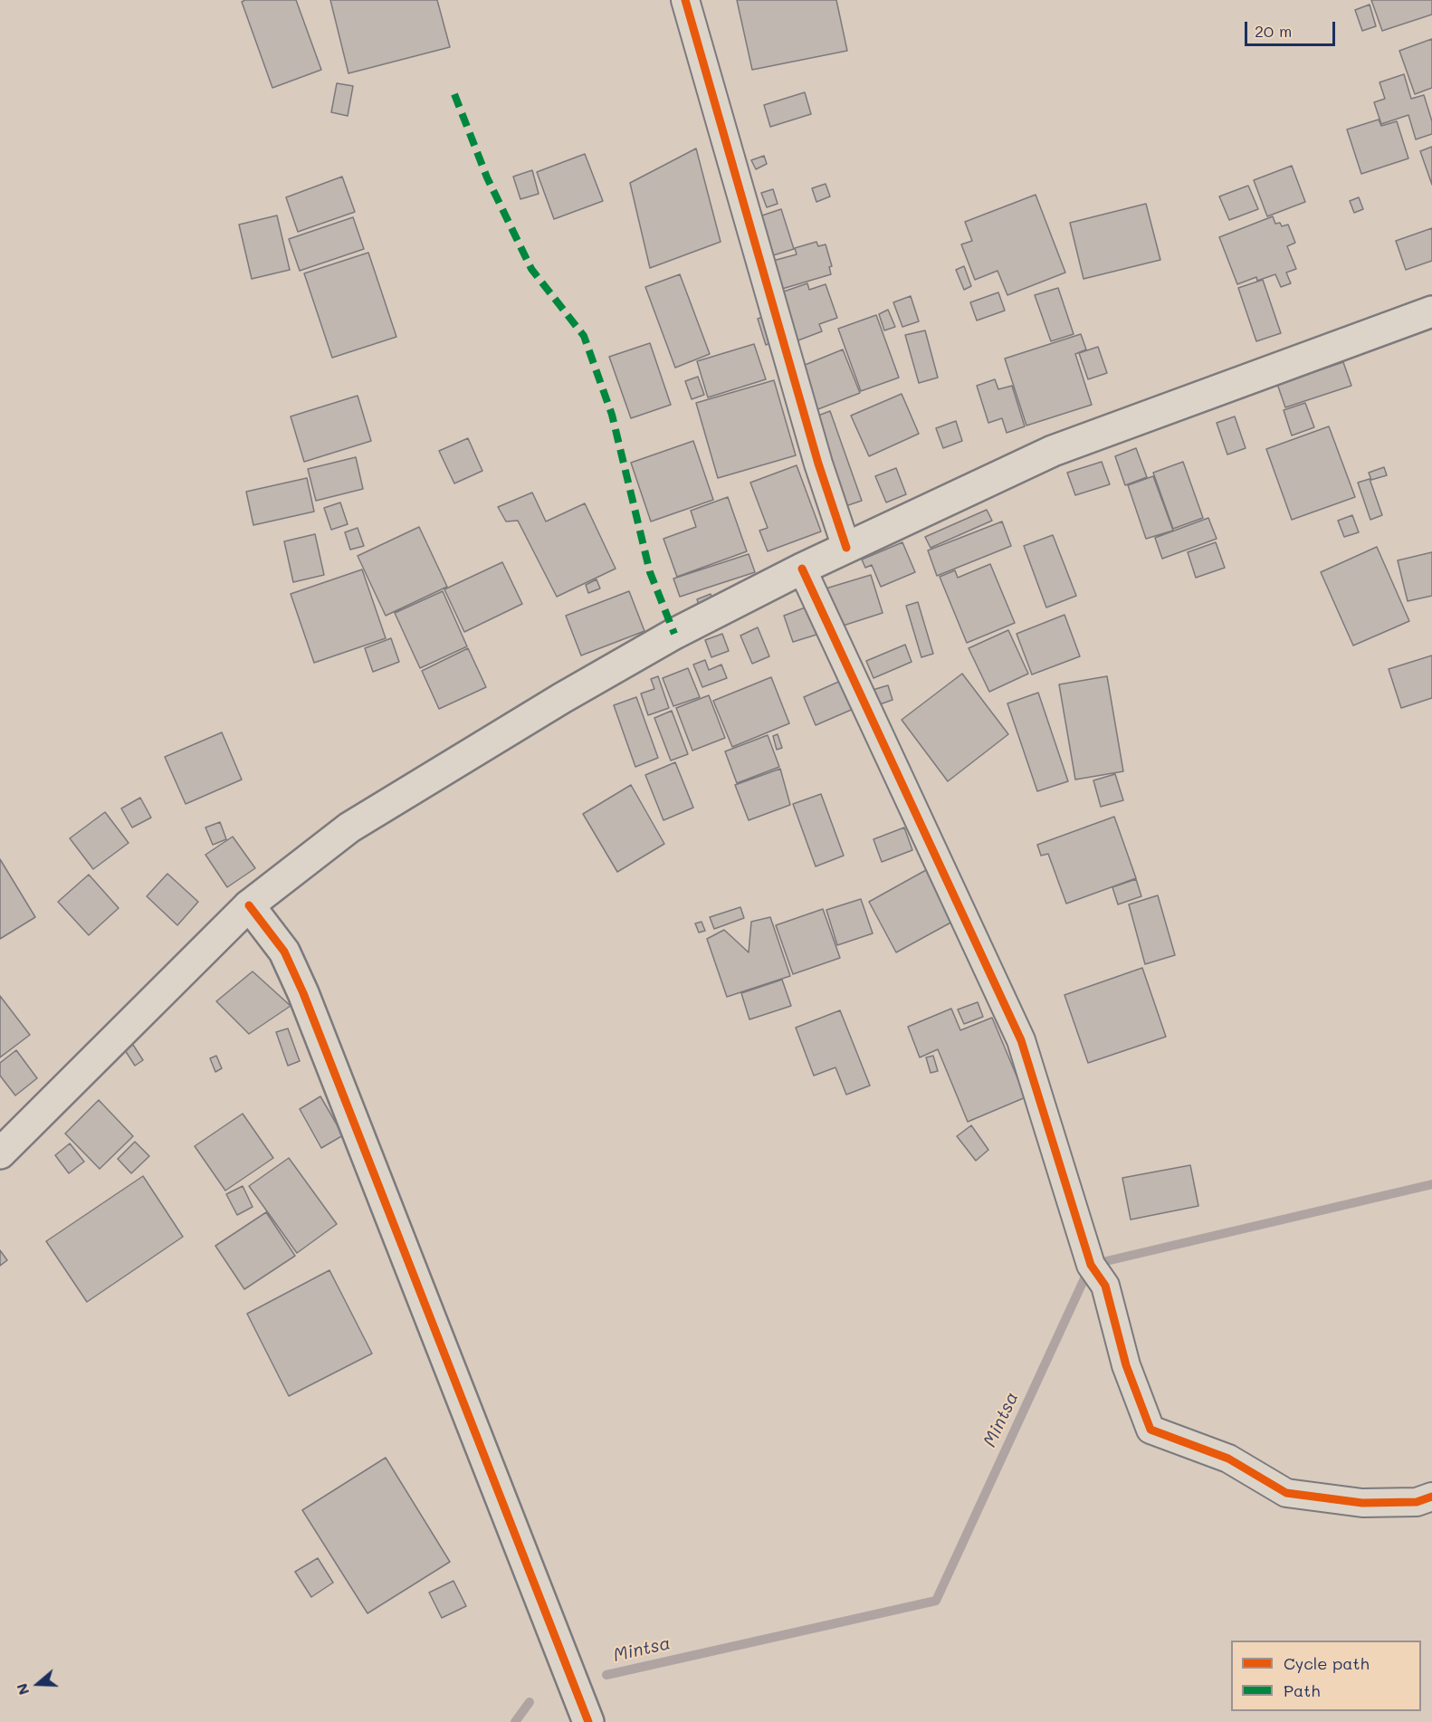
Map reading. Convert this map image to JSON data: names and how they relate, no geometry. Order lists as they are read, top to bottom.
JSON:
{
  "water": ["Mintsa"],
  "legend": ["Cycle path", "Path"],
  "scale_bar": "20 m",
  "north": "left"
}
